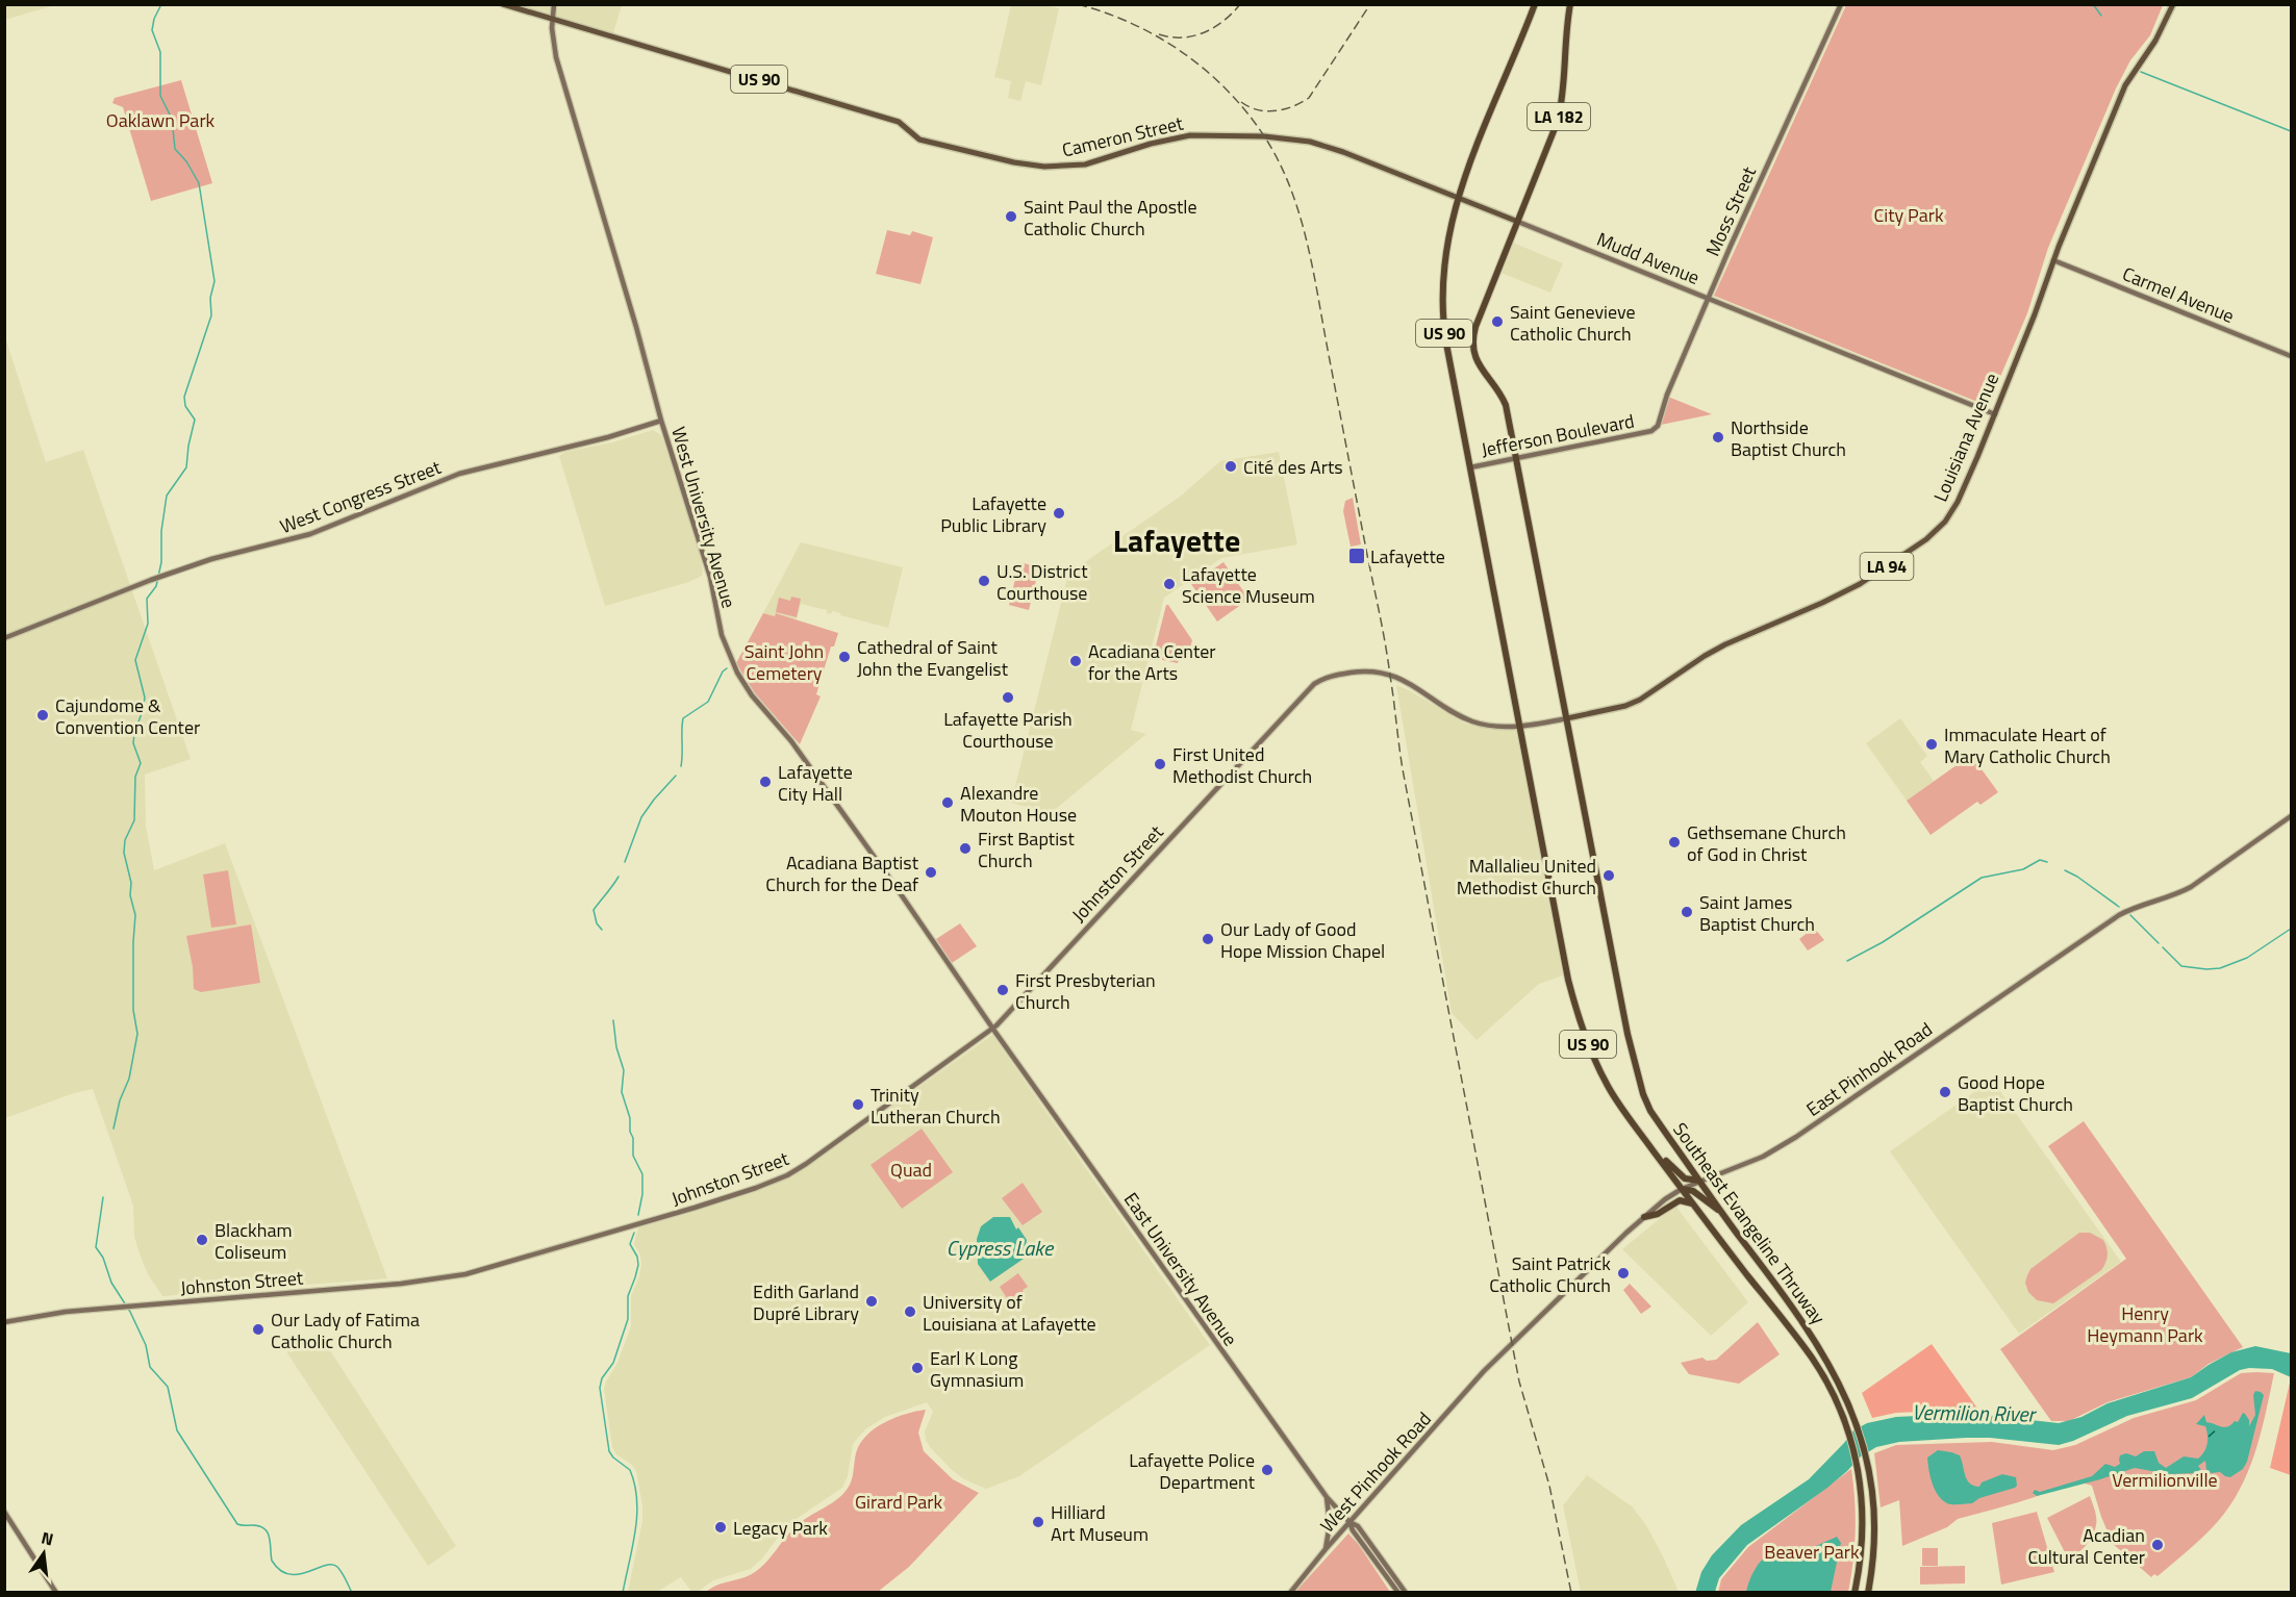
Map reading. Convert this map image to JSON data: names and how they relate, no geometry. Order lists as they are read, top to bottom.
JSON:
{
  "streets": {
    "highway": ["US 90", "LA 182", "Southeast Evangeline Thruway"],
    "main road": [
      "Cameron Street",
      "Moss Street",
      "Mudd Avenue",
      "Carmel Avenue",
      "Jefferson Boulevard",
      "Louisiana Avenue",
      "West Congress Street",
      "West University Avenue",
      "LA 94",
      "Johnston Street",
      "East Pinhook Road",
      "East University Avenue",
      "West Pinhook Road"
    ]
  },
  "crossings": [
    ["US 90", "LA 182"],
    ["US 90", "Mudd Avenue"],
    ["US 90", "Jefferson Boulevard"],
    ["US 90", "Louisiana Avenue"],
    ["US 90", "East Pinhook Road"],
    ["US 90", "Southeast Evangeline Thruway"],
    ["LA 182", "Mudd Avenue"],
    ["Cameron Street", "Mudd Avenue"],
    ["Cameron Street", "West University Avenue"],
    ["Moss Street", "Mudd Avenue"],
    ["Moss Street", "Jefferson Boulevard"],
    ["Mudd Avenue", "Louisiana Avenue"],
    ["Carmel Avenue", "Louisiana Avenue"],
    ["Louisiana Avenue", "Johnston Street"],
    ["Louisiana Avenue", "Southeast Evangeline Thruway"],
    ["West Congress Street", "West University Avenue"],
    ["West University Avenue", "Johnston Street"],
    ["West University Avenue", "East University Avenue"],
    ["Johnston Street", "East University Avenue"],
    ["East Pinhook Road", "Southeast Evangeline Thruway"],
    ["East Pinhook Road", "West Pinhook Road"],
    ["East University Avenue", "West Pinhook Road"]
  ],
  "districts": ["Lafayette"],
  "water": ["Cypress Lake", "Vermilion River"],
  "parks": [
    "Oaklawn Park",
    "City Park",
    "Saint John Cemetery",
    "Quad",
    "Henry Heymann Park",
    "Vermilionville",
    "Girard Park",
    "Beaver Park"
  ],
  "places": {
    "other": [
      "Saint Paul the Apostle Catholic Church",
      "Saint Genevieve Catholic Church",
      "Northside Baptist Church",
      "Cité des Arts",
      "Lafayette Public Library",
      "U.S. District Courthouse",
      "Lafayette Science Museum",
      "Cathedral of Saint John the Evangelist",
      "Acadiana Center for the Arts",
      "Lafayette Parish Courthouse",
      "Cajundome & Convention Center",
      "Immaculate Heart of Mary Catholic Church",
      "First United Methodist Church",
      "Lafayette City Hall",
      "Alexandre Mouton House",
      "Gethsemane Church of God in Christ",
      "First Baptist Church",
      "Acadiana Baptist Church for the Deaf",
      "Mallalieu United Methodist Church",
      "Saint James Baptist Church",
      "Our Lady of Good Hope Mission Chapel",
      "First Presbyterian Church",
      "Good Hope Baptist Church",
      "Trinity Lutheran Church",
      "Blackham Coliseum",
      "Saint Patrick Catholic Church",
      "Edith Garland Dupré Library",
      "University of Louisiana at Lafayette",
      "Our Lady of Fatima Catholic Church",
      "Earl K Long Gymnasium",
      "Lafayette Police Department",
      "Hilliard Art Museum",
      "Legacy Park",
      "Acadian Cultural Center"
    ],
    "transit": ["Lafayette"]
  },
  "north": "top"
}
